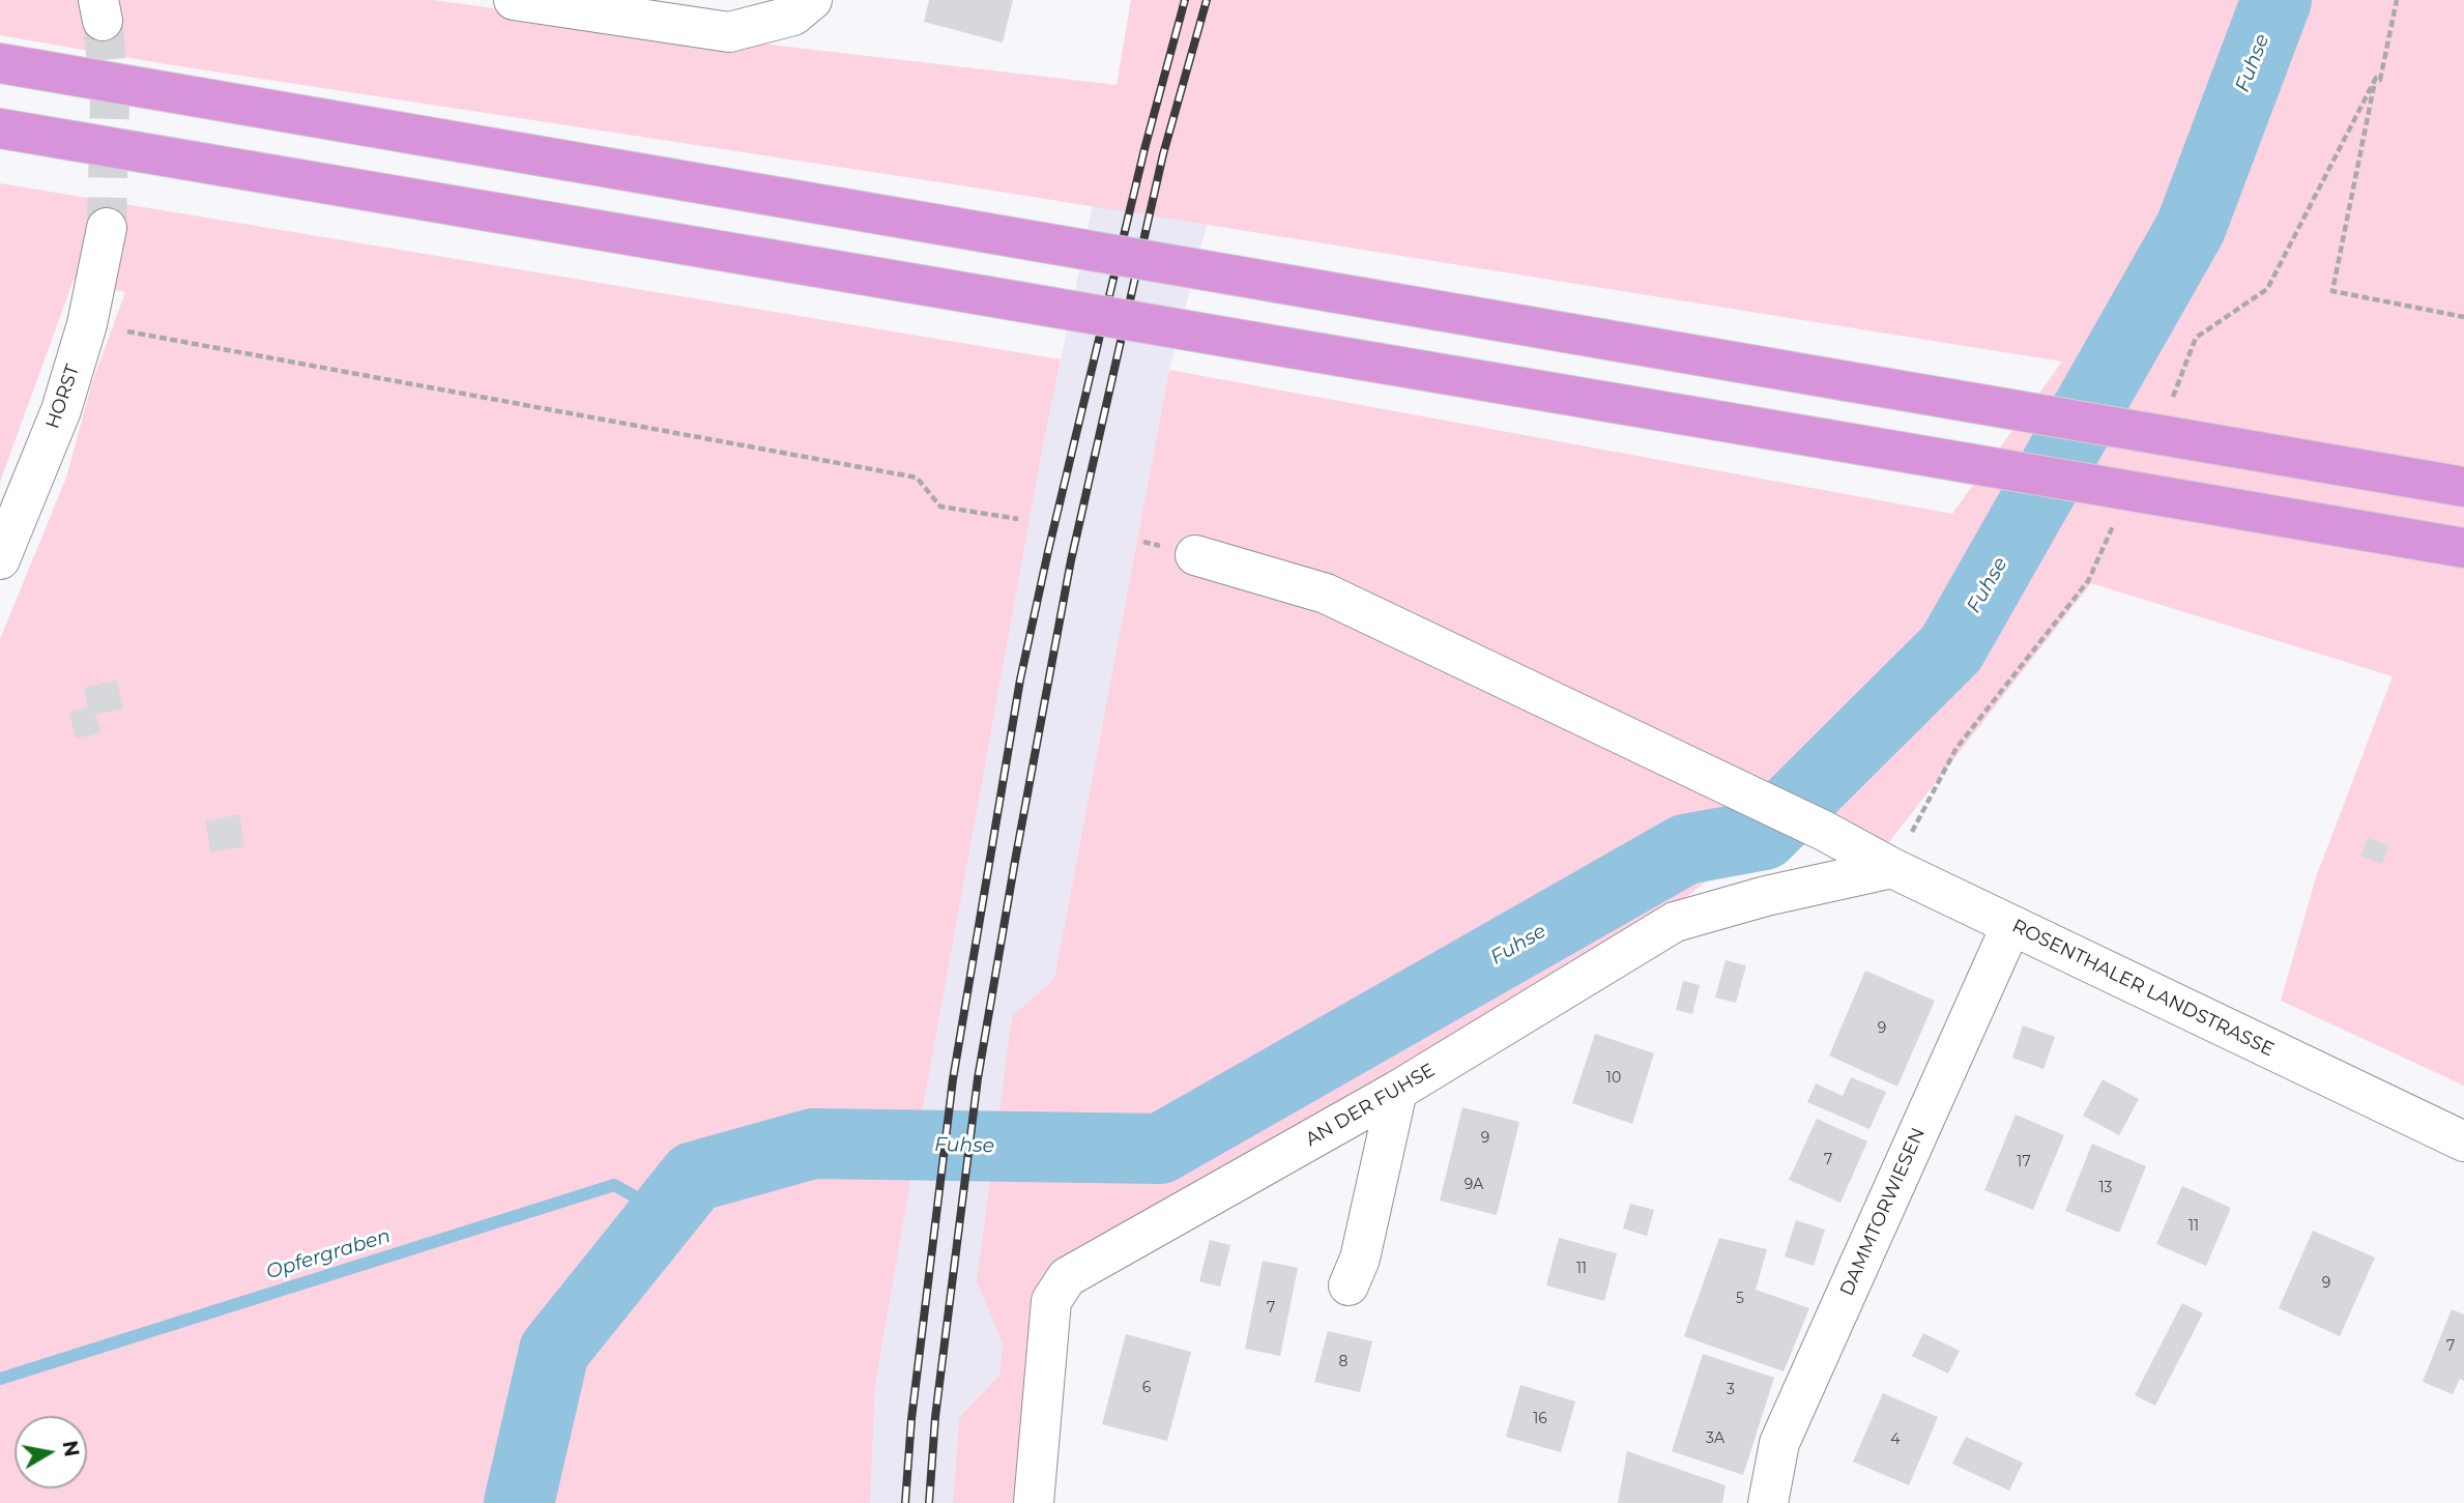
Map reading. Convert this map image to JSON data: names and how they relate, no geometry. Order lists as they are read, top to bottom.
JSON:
{
  "streets": {
    "street": [
      "HORST",
      "ROSENTHALER LANDSTRASSE",
      "AN DER FUHSE",
      "DAMMTORWIESEN"
    ]
  },
  "crossings": [
    ["ROSENTHALER LANDSTRASSE", "AN DER FUHSE"],
    ["ROSENTHALER LANDSTRASSE", "DAMMTORWIESEN"]
  ],
  "water": ["Fuhse", "Opfergraben"],
  "house_numbers": [
    "9",
    "10",
    "9",
    "7",
    "17",
    "9A",
    "13",
    "11",
    "11",
    "9",
    "5",
    "7",
    "7",
    "8",
    "6",
    "3",
    "16",
    "3A",
    "4"
  ],
  "north": "right"
}
